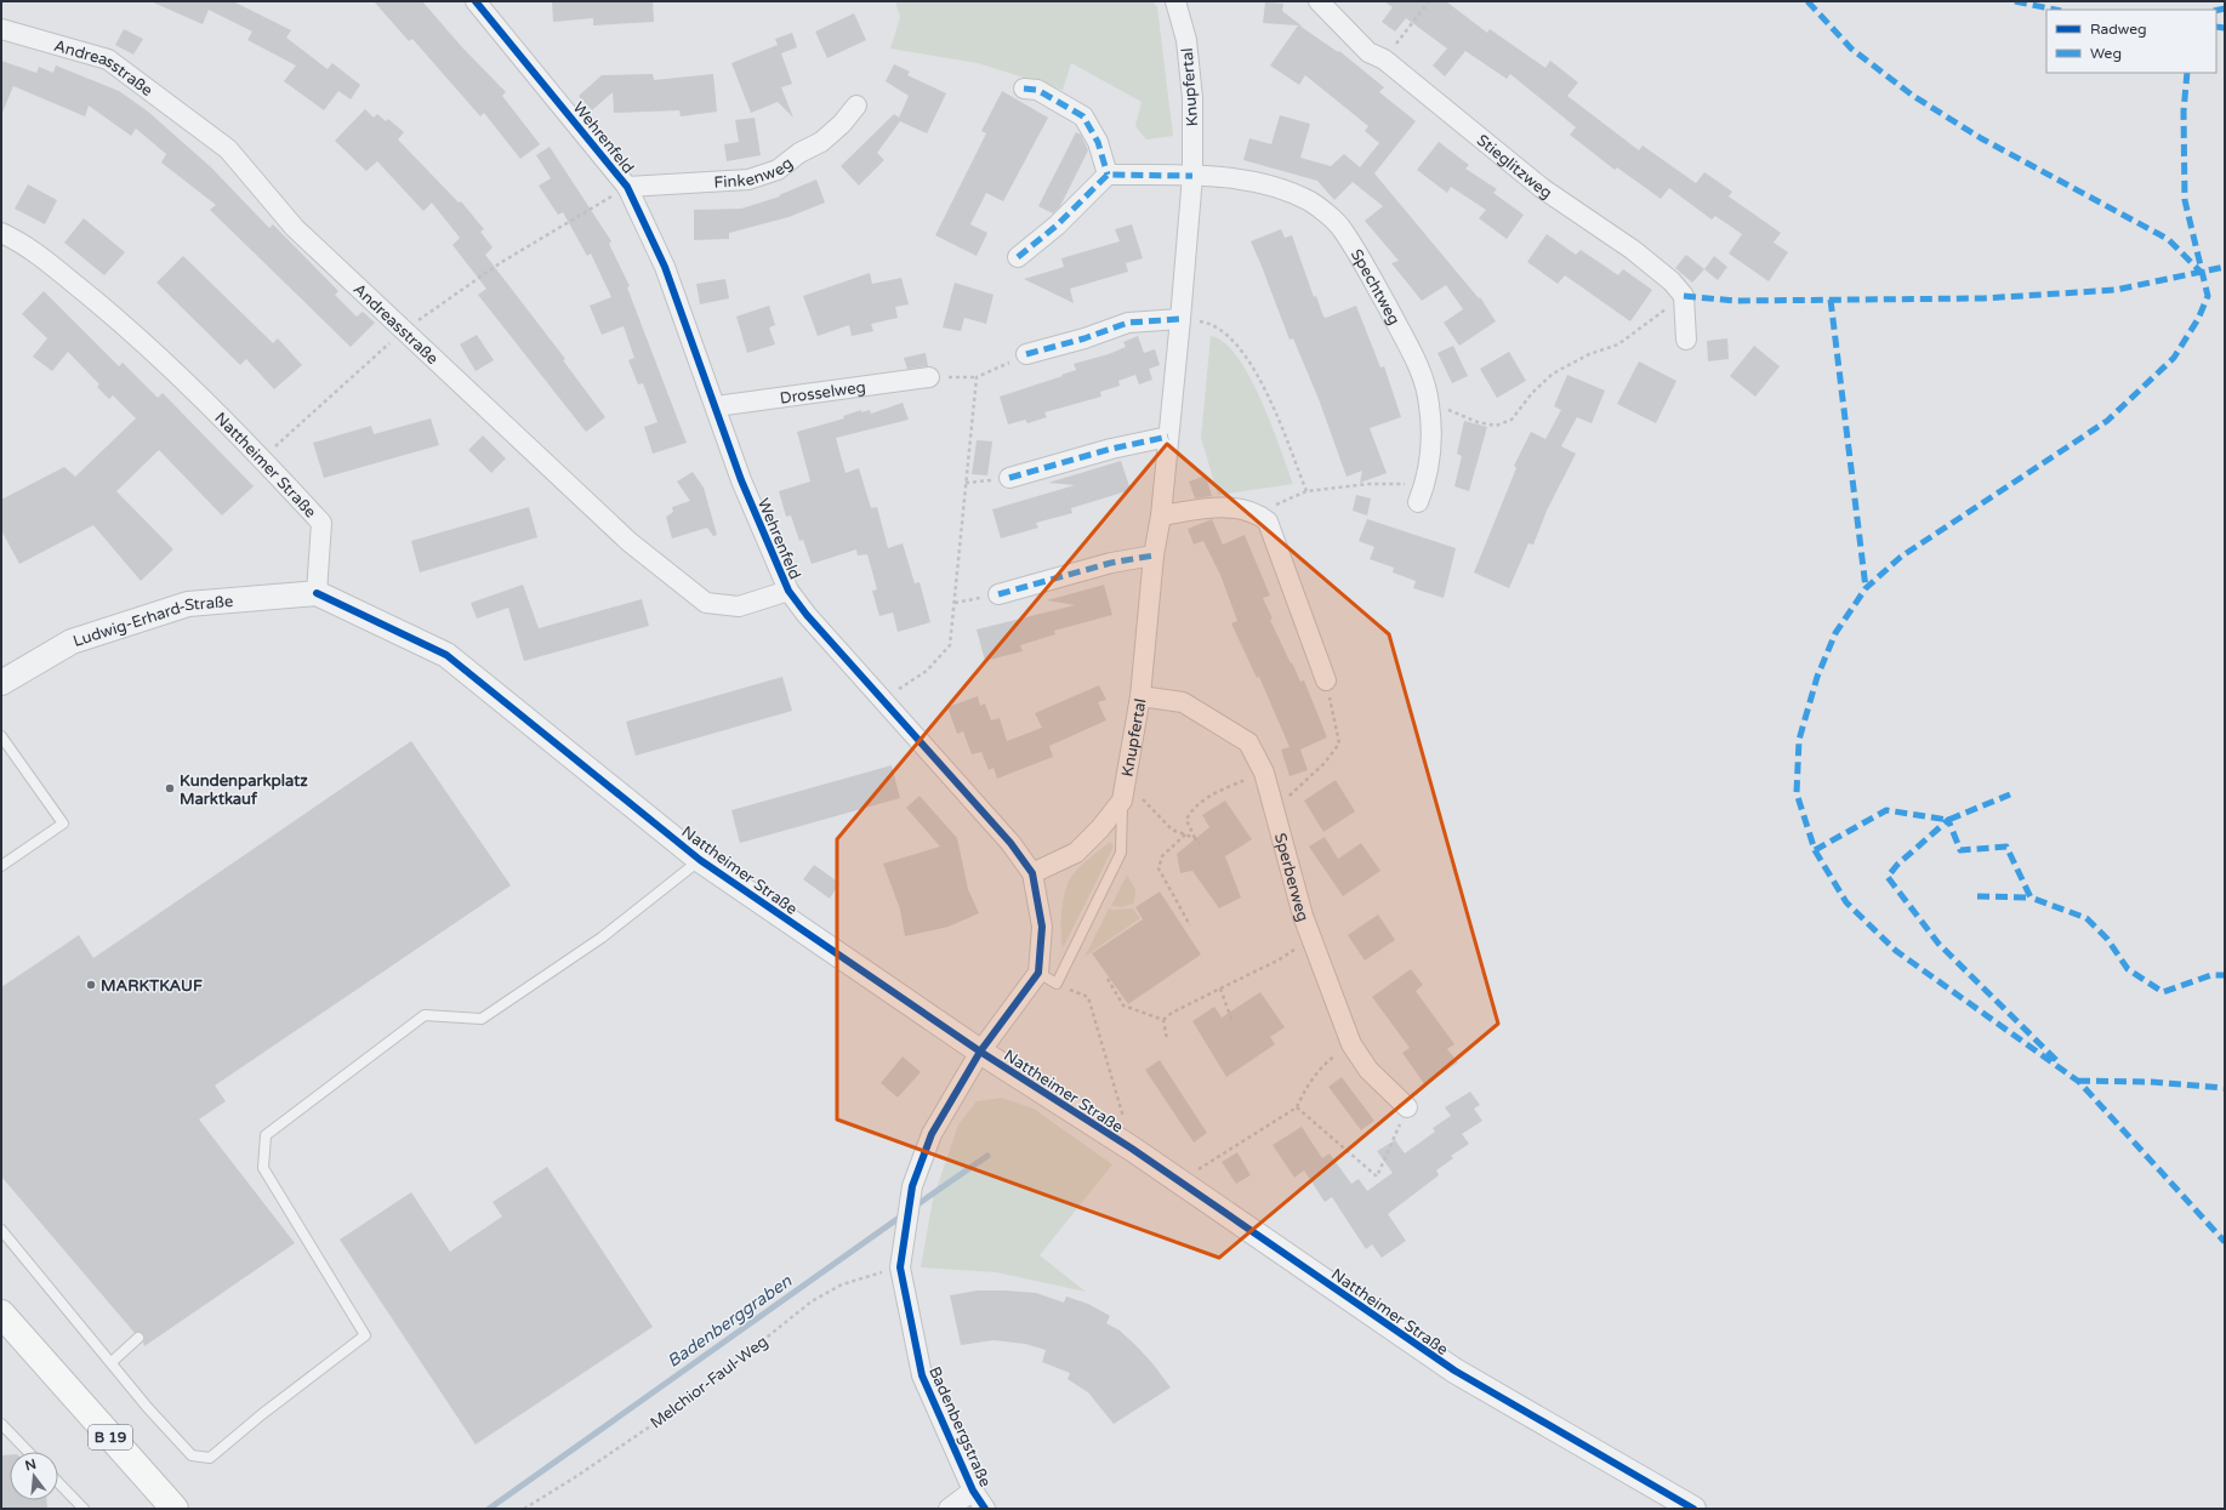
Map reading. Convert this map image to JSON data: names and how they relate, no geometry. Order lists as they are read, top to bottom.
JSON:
{
  "streets": {
    "main road": ["B 19"],
    "street": [
      "Andreasstraße",
      "Knupfertal",
      "Wehrenfeld",
      "Stieglitzweg",
      "Finkenweg",
      "Spechtweg",
      "Drosselweg",
      "Nattheimer Straße",
      "Ludwig-Erhard-Straße",
      "Sperberweg",
      "Badenbergstraße"
    ],
    "path": ["Melchior-Faul-Weg"]
  },
  "crossings": [
    ["Andreasstraße", "Wehrenfeld"],
    ["Knupfertal", "Wehrenfeld"],
    ["Knupfertal", "Spechtweg"],
    ["Knupfertal", "Sperberweg"],
    ["Wehrenfeld", "Finkenweg"],
    ["Wehrenfeld", "Drosselweg"],
    ["Nattheimer Straße", "Ludwig-Erhard-Straße"],
    ["Nattheimer Straße", "Badenbergstraße"],
    ["Melchior-Faul-Weg", "Badenbergstraße"]
  ],
  "water": ["Badenberggraben"],
  "places": ["Kundenparkplatz Marktkauf", "MARKTKAUF"],
  "legend": ["Radweg", "Weg"],
  "north": "top"
}
